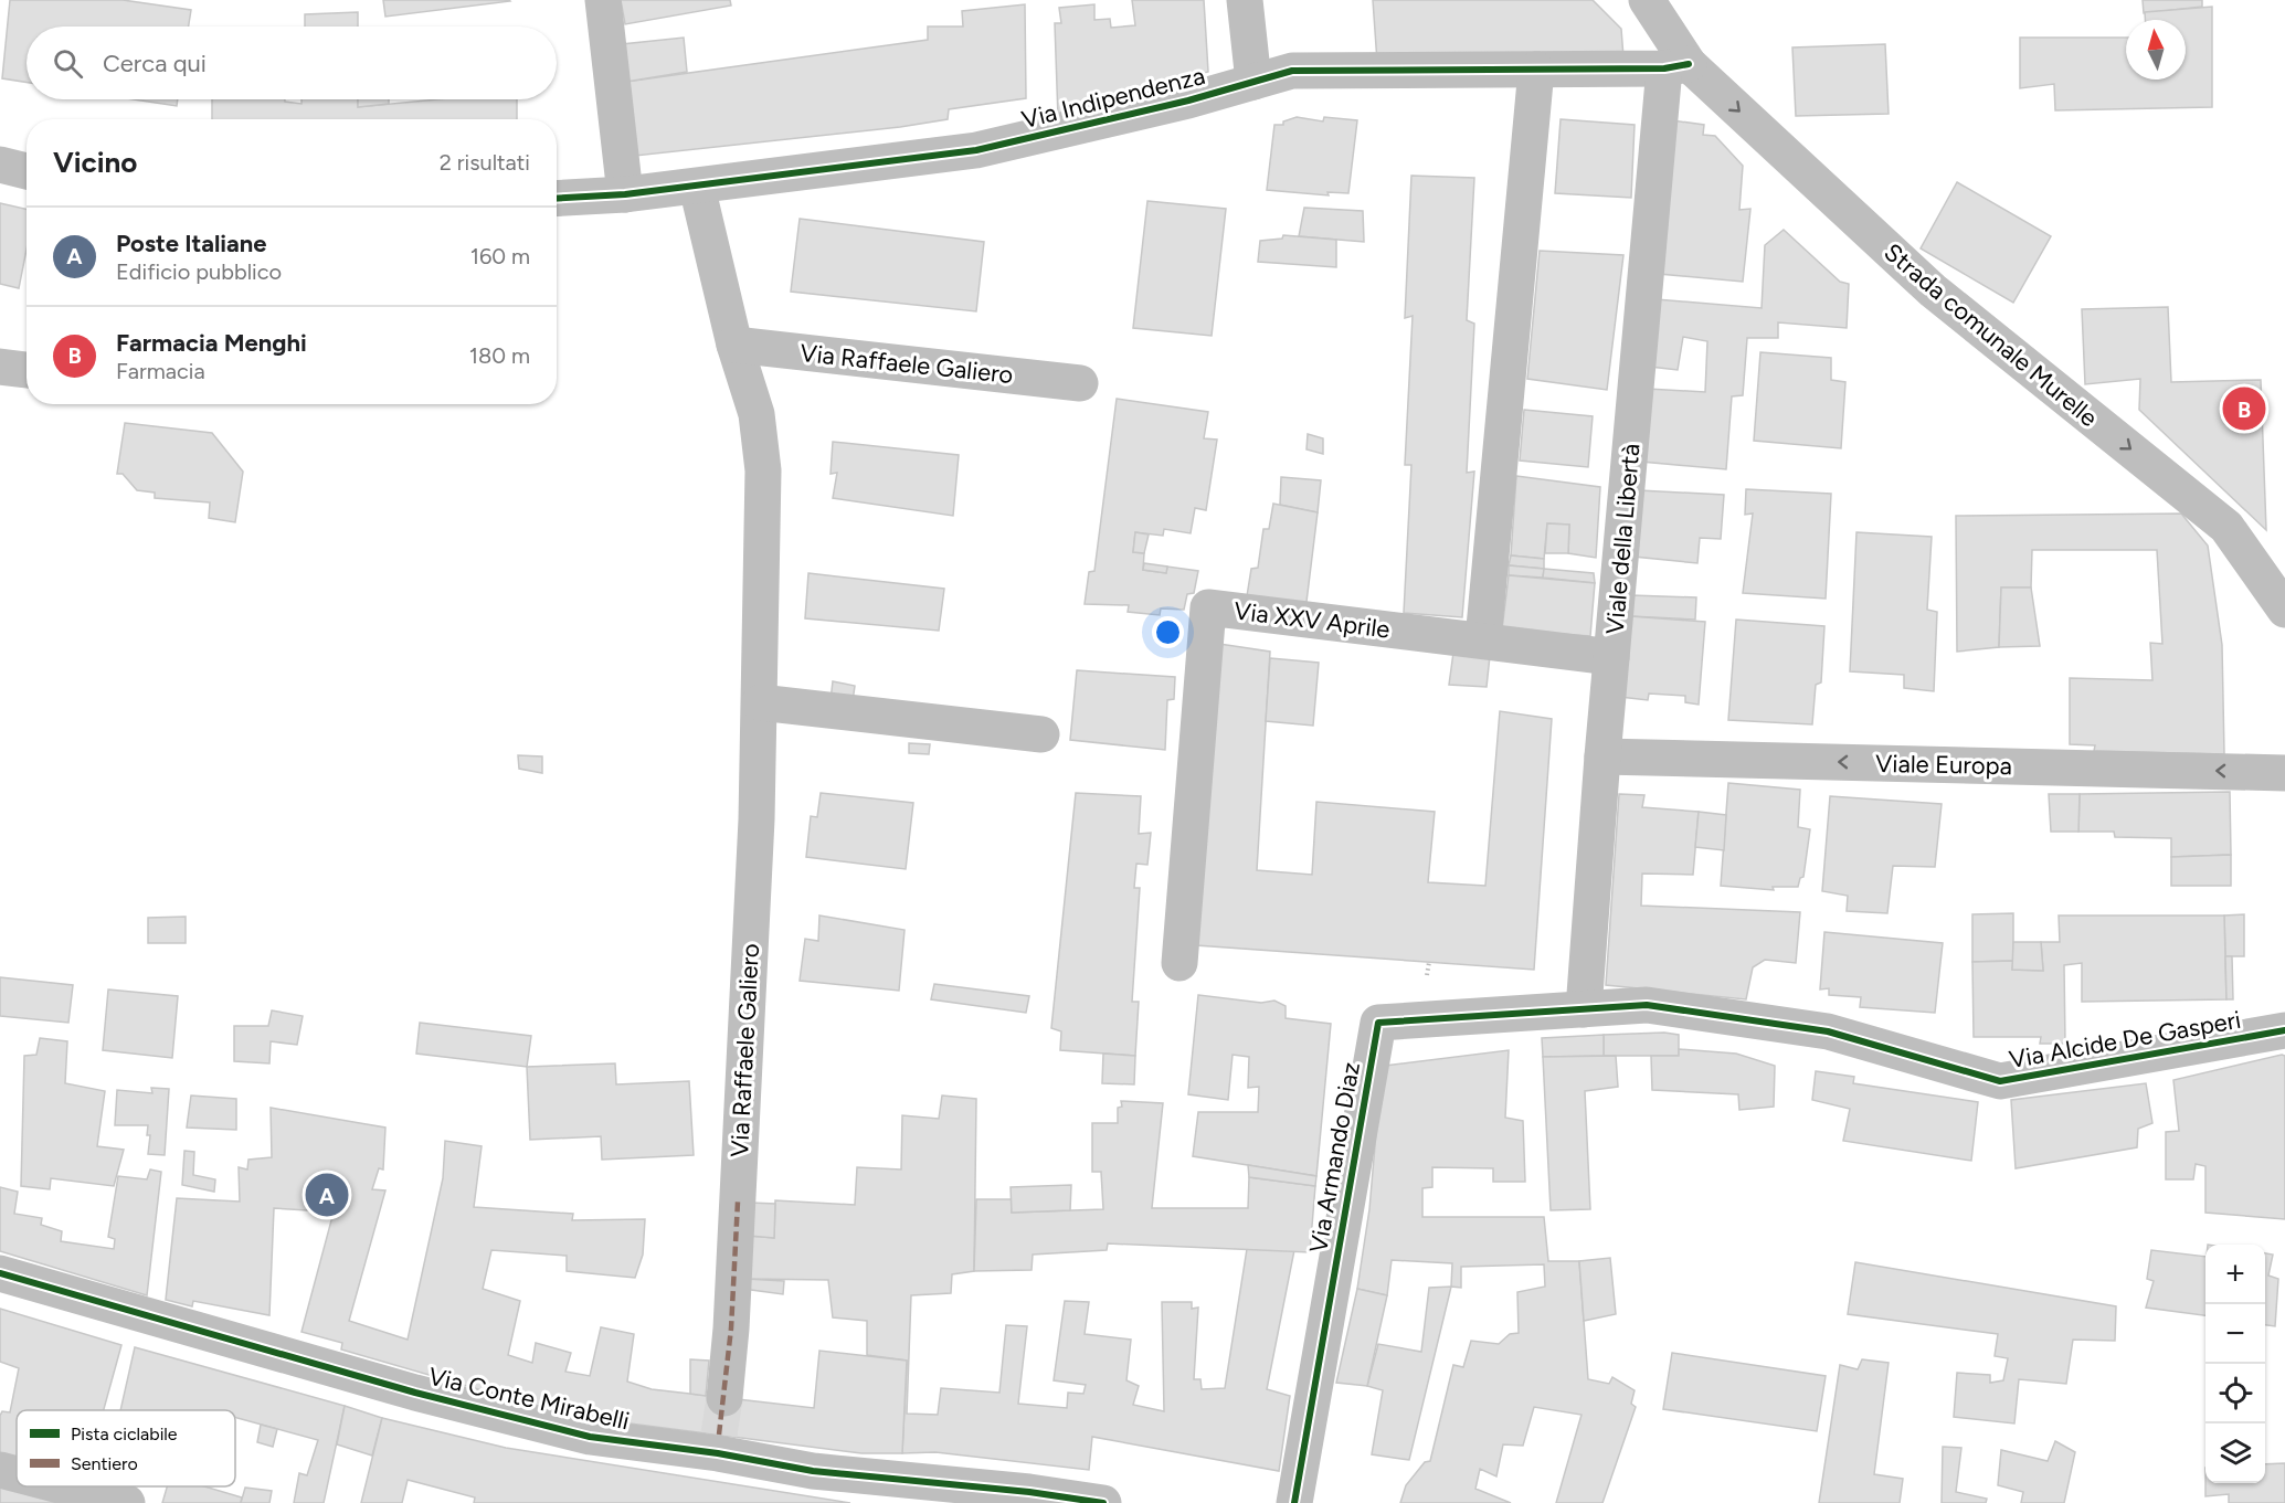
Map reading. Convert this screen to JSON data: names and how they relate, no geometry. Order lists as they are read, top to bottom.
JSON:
{
  "streets": {
    "street": [
      "Via Indipendenza",
      "Strada comunale Murelle",
      "Via Raffaele Galiero",
      "Viale della Libertà",
      "Via XXV Aprile",
      "Viale Europa",
      "Via Alcide De Gasperi",
      "Via Armando Diaz",
      "Via Conte Mirabelli"
    ]
  },
  "crossings": [
    ["Via Indipendenza", "Strada comunale Murelle"],
    ["Via Indipendenza", "Via Raffaele Galiero"],
    ["Via Indipendenza", "Viale della Libertà"],
    ["Strada comunale Murelle", "Viale della Libertà"],
    ["Viale della Libertà", "Via XXV Aprile"],
    ["Viale della Libertà", "Viale Europa"],
    ["Viale della Libertà", "Via Alcide De Gasperi"],
    ["Viale della Libertà", "Via Armando Diaz"],
    ["Via Alcide De Gasperi", "Via Armando Diaz"]
  ],
  "one_way": ["Strada comunale Murelle", "Viale Europa"],
  "legend": ["Pista ciclabile", "Sentiero"],
  "north": "top",
  "page": {
    "search": "Cerca qui",
    "heading": ["Vicino", "2 risultati"],
    "list": [
      {
        "mark": "A",
        "name": "Poste Italiane",
        "note": "Edificio pubblico",
        "value": "160 m"
      },
      {
        "mark": "B",
        "name": "Farmacia Menghi",
        "note": "Farmacia",
        "value": "180 m"
      }
    ],
    "pins": ["B", "A"],
    "map_buttons": ["+", "−"]
  }
}
